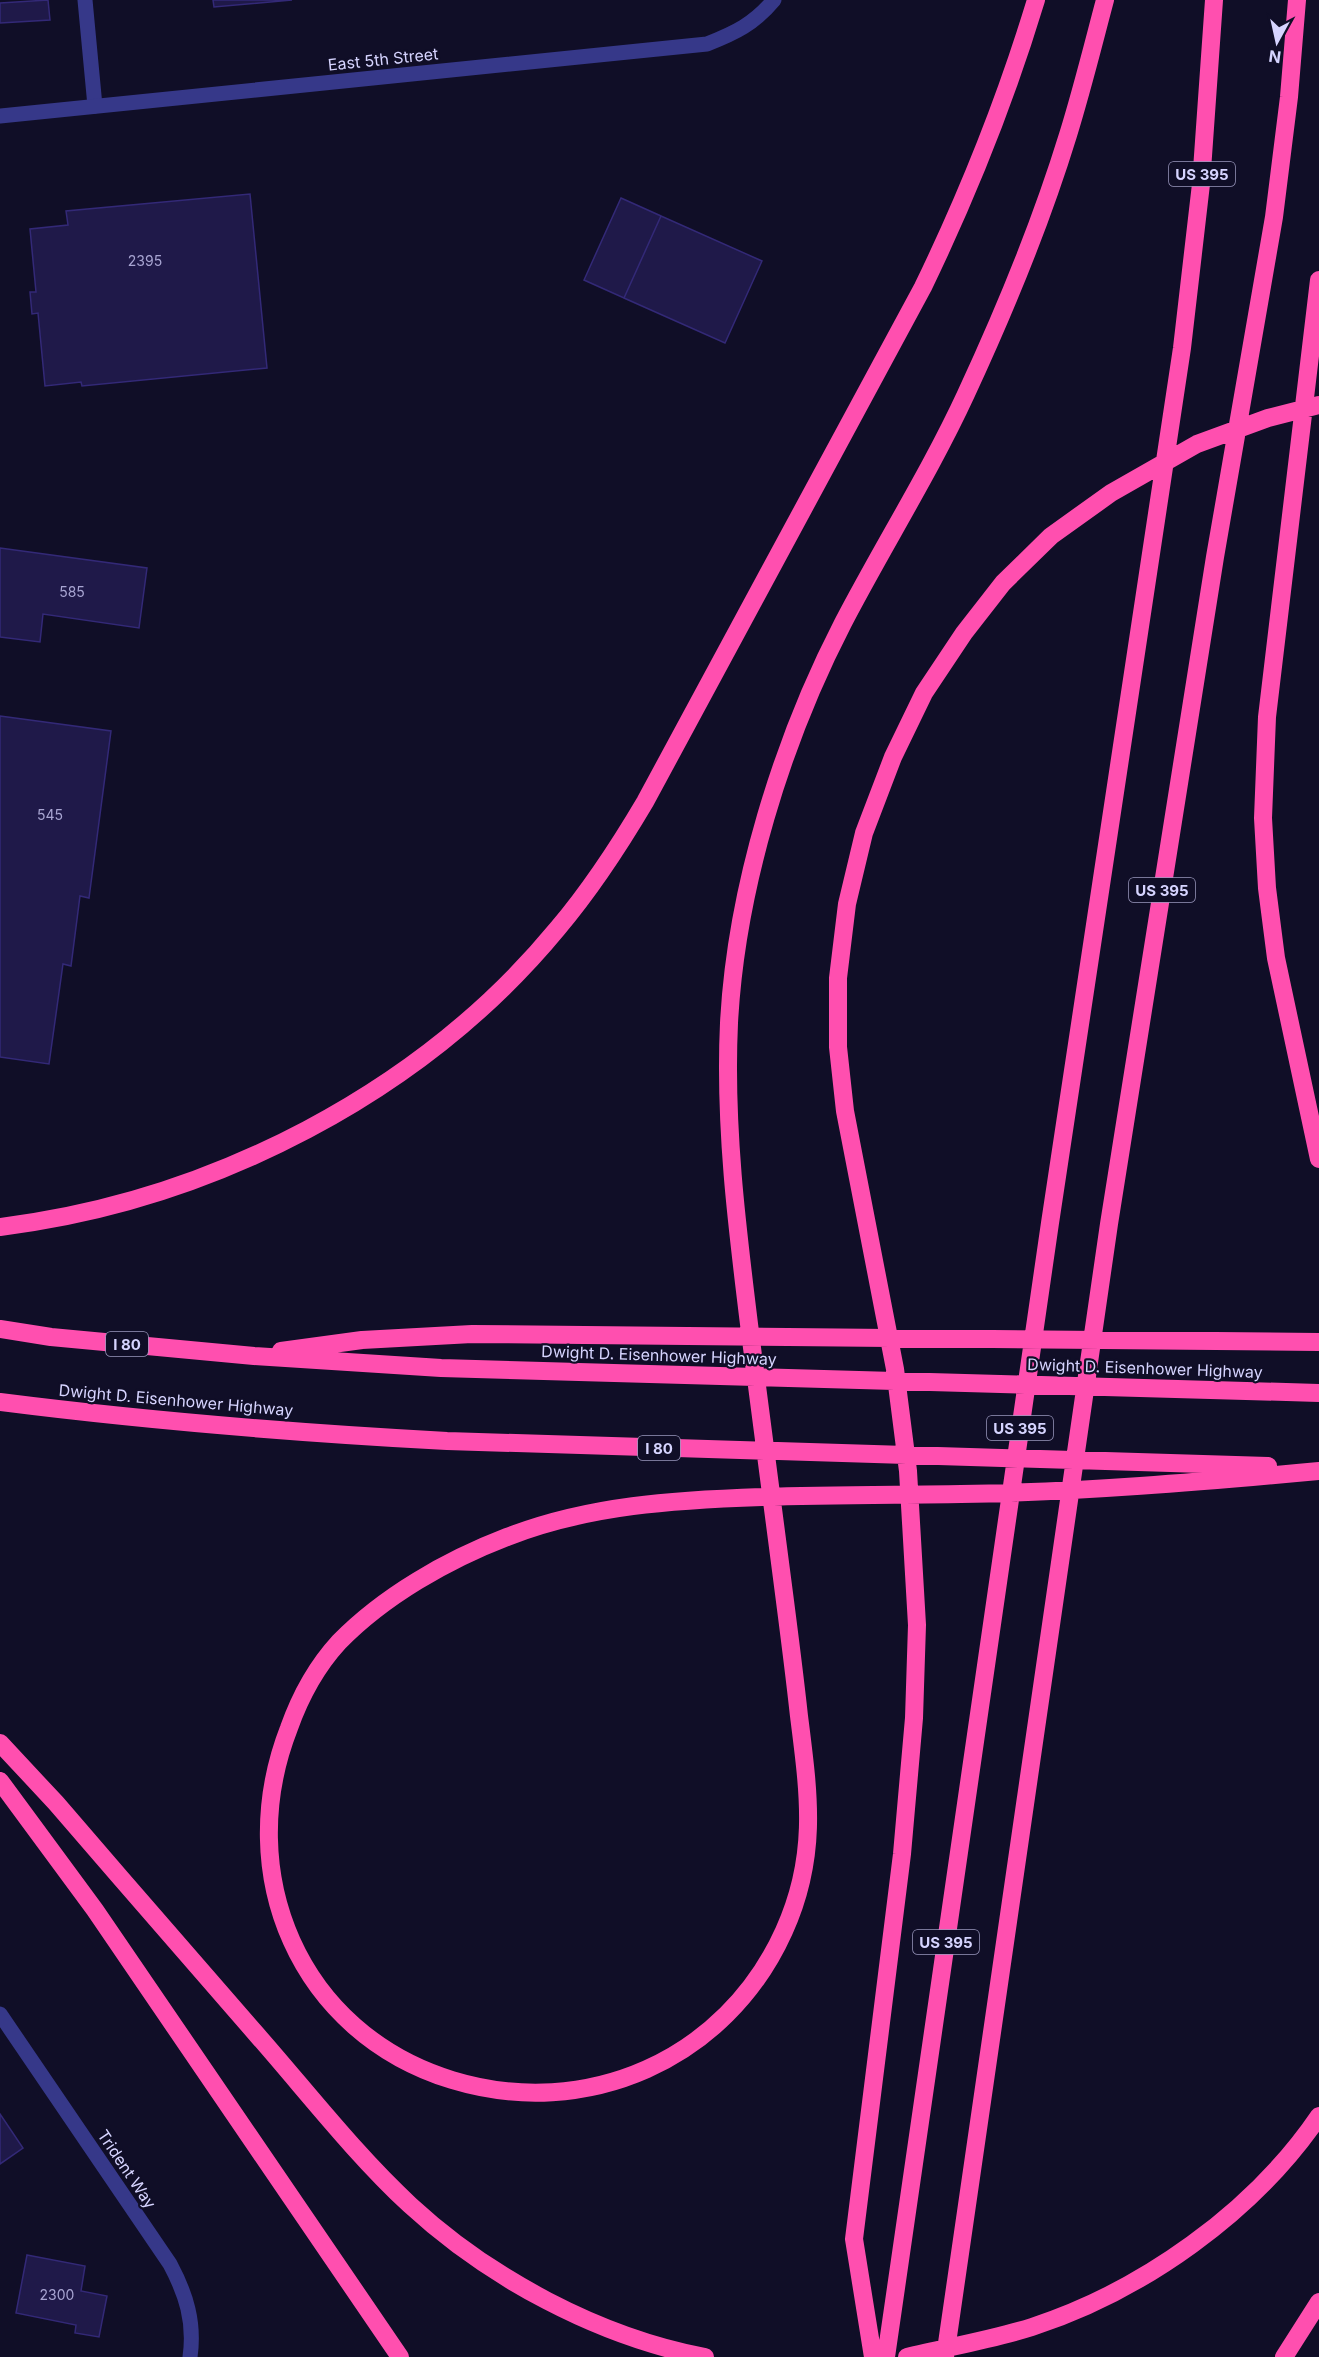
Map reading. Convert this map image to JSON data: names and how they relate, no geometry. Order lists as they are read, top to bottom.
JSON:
{
  "streets": {
    "highway": ["US 395", "I 80", "Dwight D. Eisenhower Highway"],
    "street": ["East 5th Street", "Trident Way"]
  },
  "house_numbers": [
    "2395",
    "585",
    "545",
    "2300"
  ],
  "north": "bottom"
}
